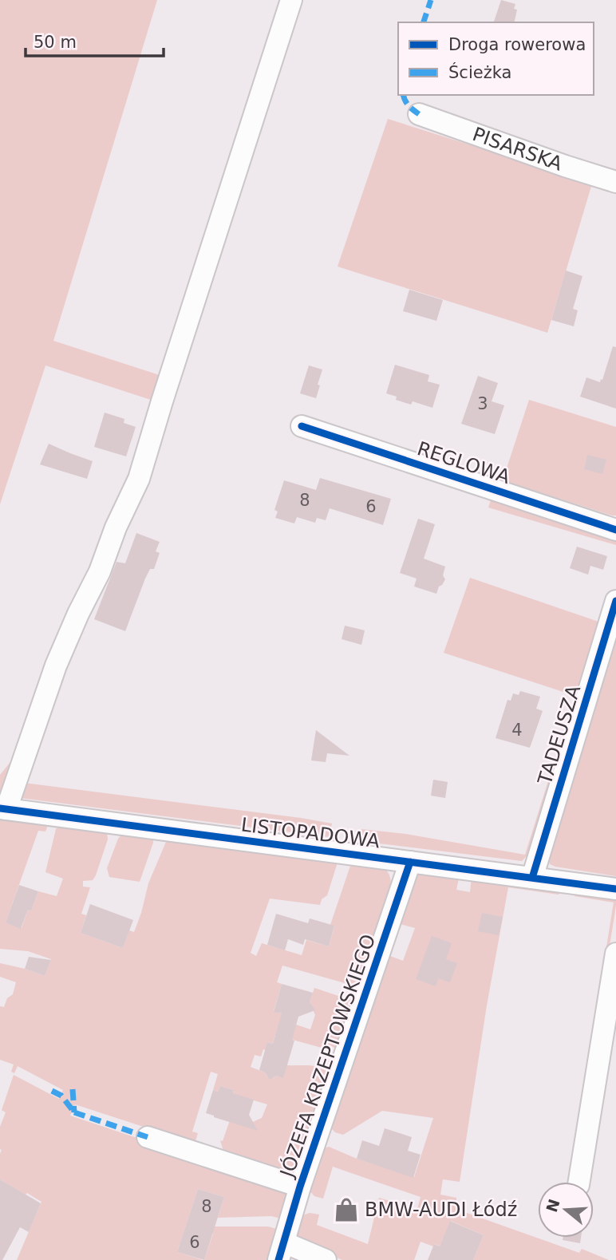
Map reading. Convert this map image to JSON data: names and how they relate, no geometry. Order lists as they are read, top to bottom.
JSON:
{
  "streets": {
    "street": [
      "PISARSKA",
      "REGLOWA",
      "TADEUSZA",
      "LISTOPADOWA",
      "JÓZEFA KRZEPTOWSKIEGO"
    ]
  },
  "crossings": [
    ["TADEUSZA", "LISTOPADOWA"],
    ["LISTOPADOWA", "JÓZEFA KRZEPTOWSKIEGO"]
  ],
  "places": {
    "shop": ["BMW-AUDI Łódź"]
  },
  "house_numbers": [
    "3",
    "8",
    "6",
    "4",
    "8",
    "6"
  ],
  "legend": ["Droga rowerowa", "Ścieżka"],
  "scale_bar": "50 m",
  "north": "left"
}
